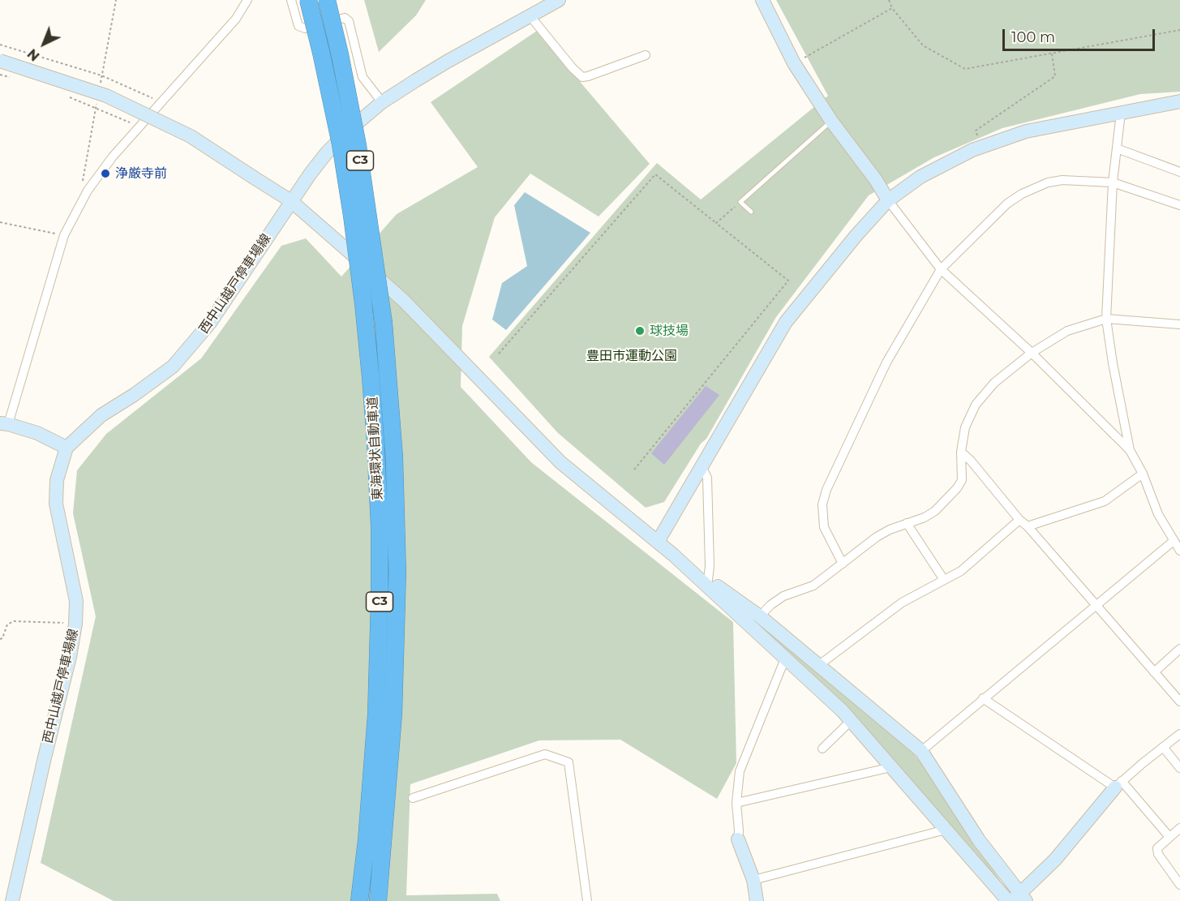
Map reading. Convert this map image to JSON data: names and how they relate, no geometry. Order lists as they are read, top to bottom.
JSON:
{
  "streets": {
    "highway": ["C3", "東海環状自動車道"],
    "street": ["西中山越戸停車場線"]
  },
  "parks": ["豊田市運動公園"],
  "places": ["浄厳寺前", "球技場"],
  "scale_bar": "100 m",
  "north": "bottom left"
}
